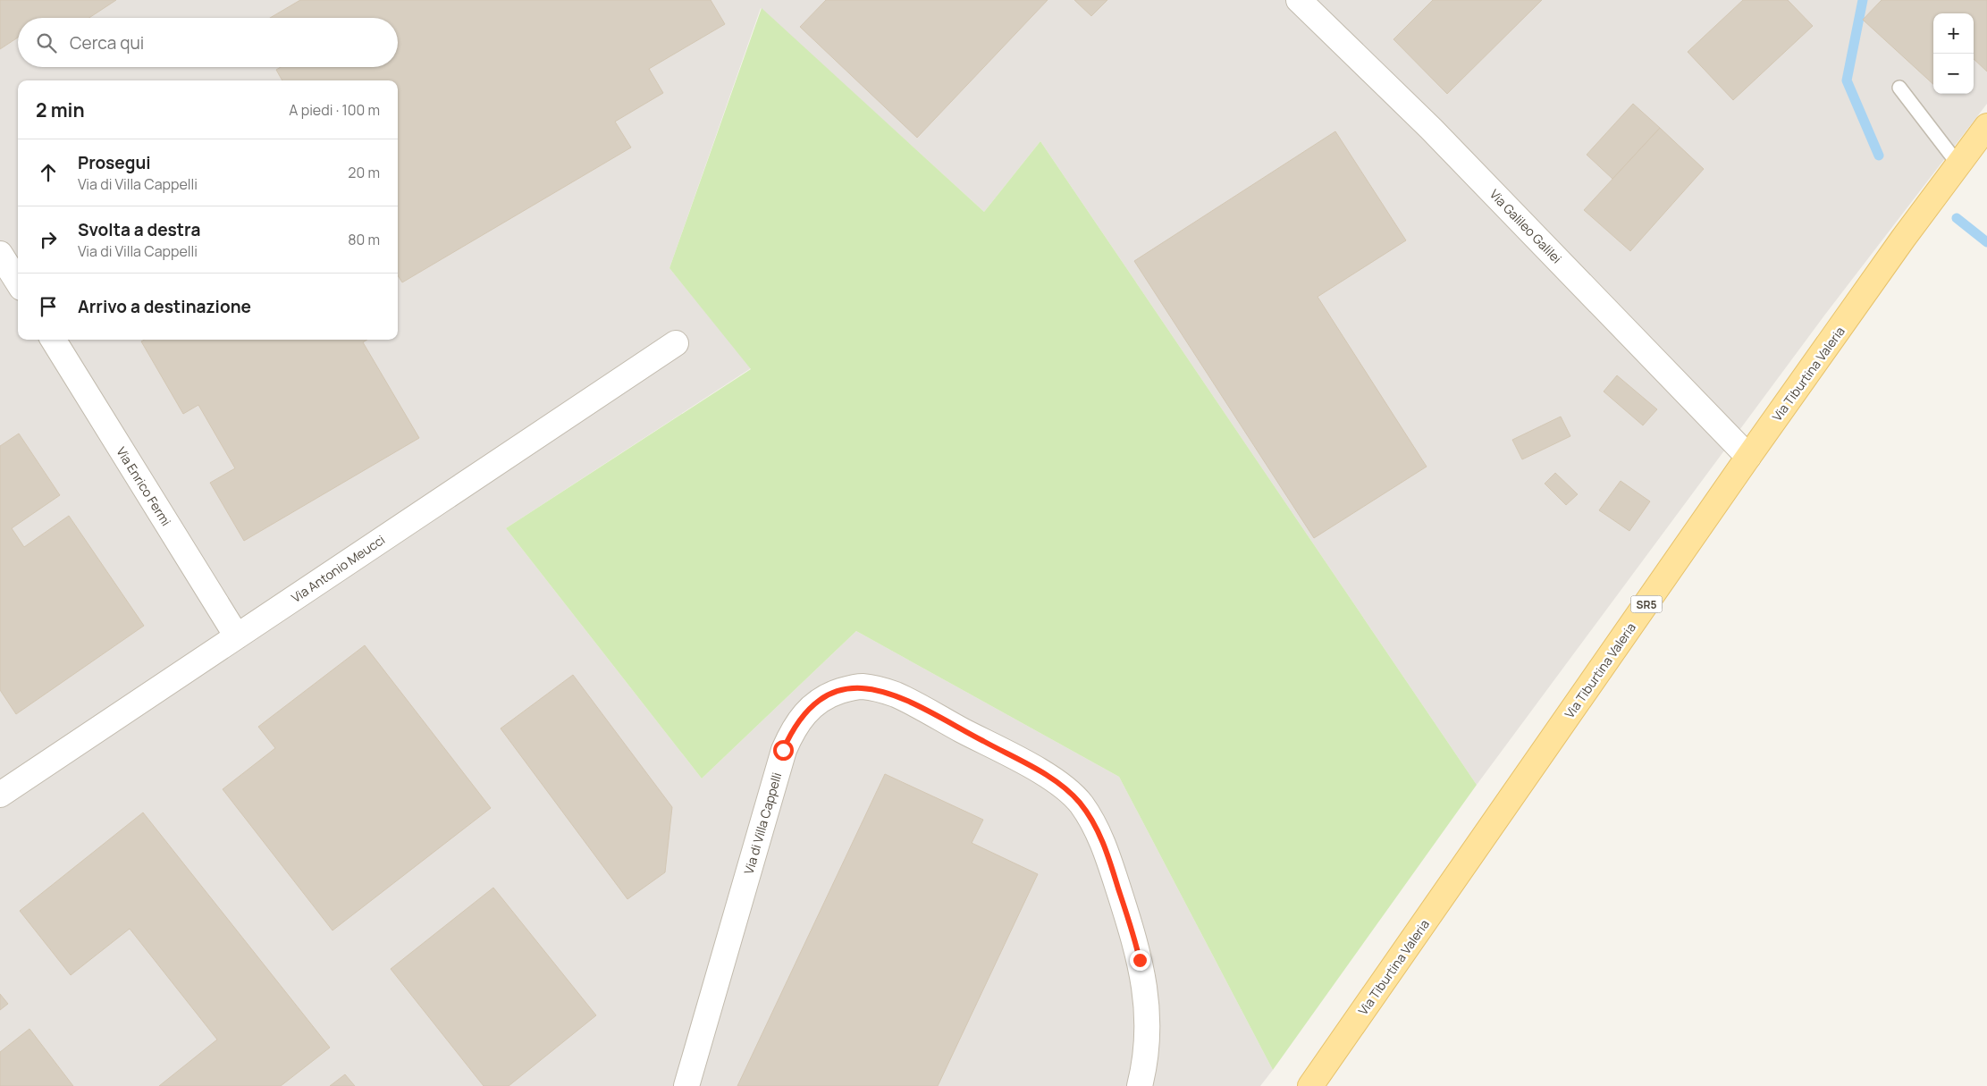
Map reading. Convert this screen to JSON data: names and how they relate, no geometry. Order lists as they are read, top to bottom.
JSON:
{
  "streets": {
    "main road": ["Via Tiburtina Valeria", "SR5"],
    "street": [
      "Via Galileo Galilei",
      "Via Enrico Fermi",
      "Via Antonio Meucci",
      "Via di Villa Cappelli"
    ]
  },
  "crossings": [
    ["Via Galileo Galilei", "Via Tiburtina Valeria"],
    ["Via Enrico Fermi", "Via Antonio Meucci"]
  ],
  "page": {
    "map_buttons": ["+", "−"],
    "search": "Cerca qui",
    "heading": ["2 min", "A piedi · 100 m"],
    "list": [
      ["Prosegui", "Via di Villa Cappelli", "20 m"],
      ["Svolta a destra", "Via di Villa Cappelli", "80 m"],
      "Arrivo a destinazione"
    ]
  }
}
